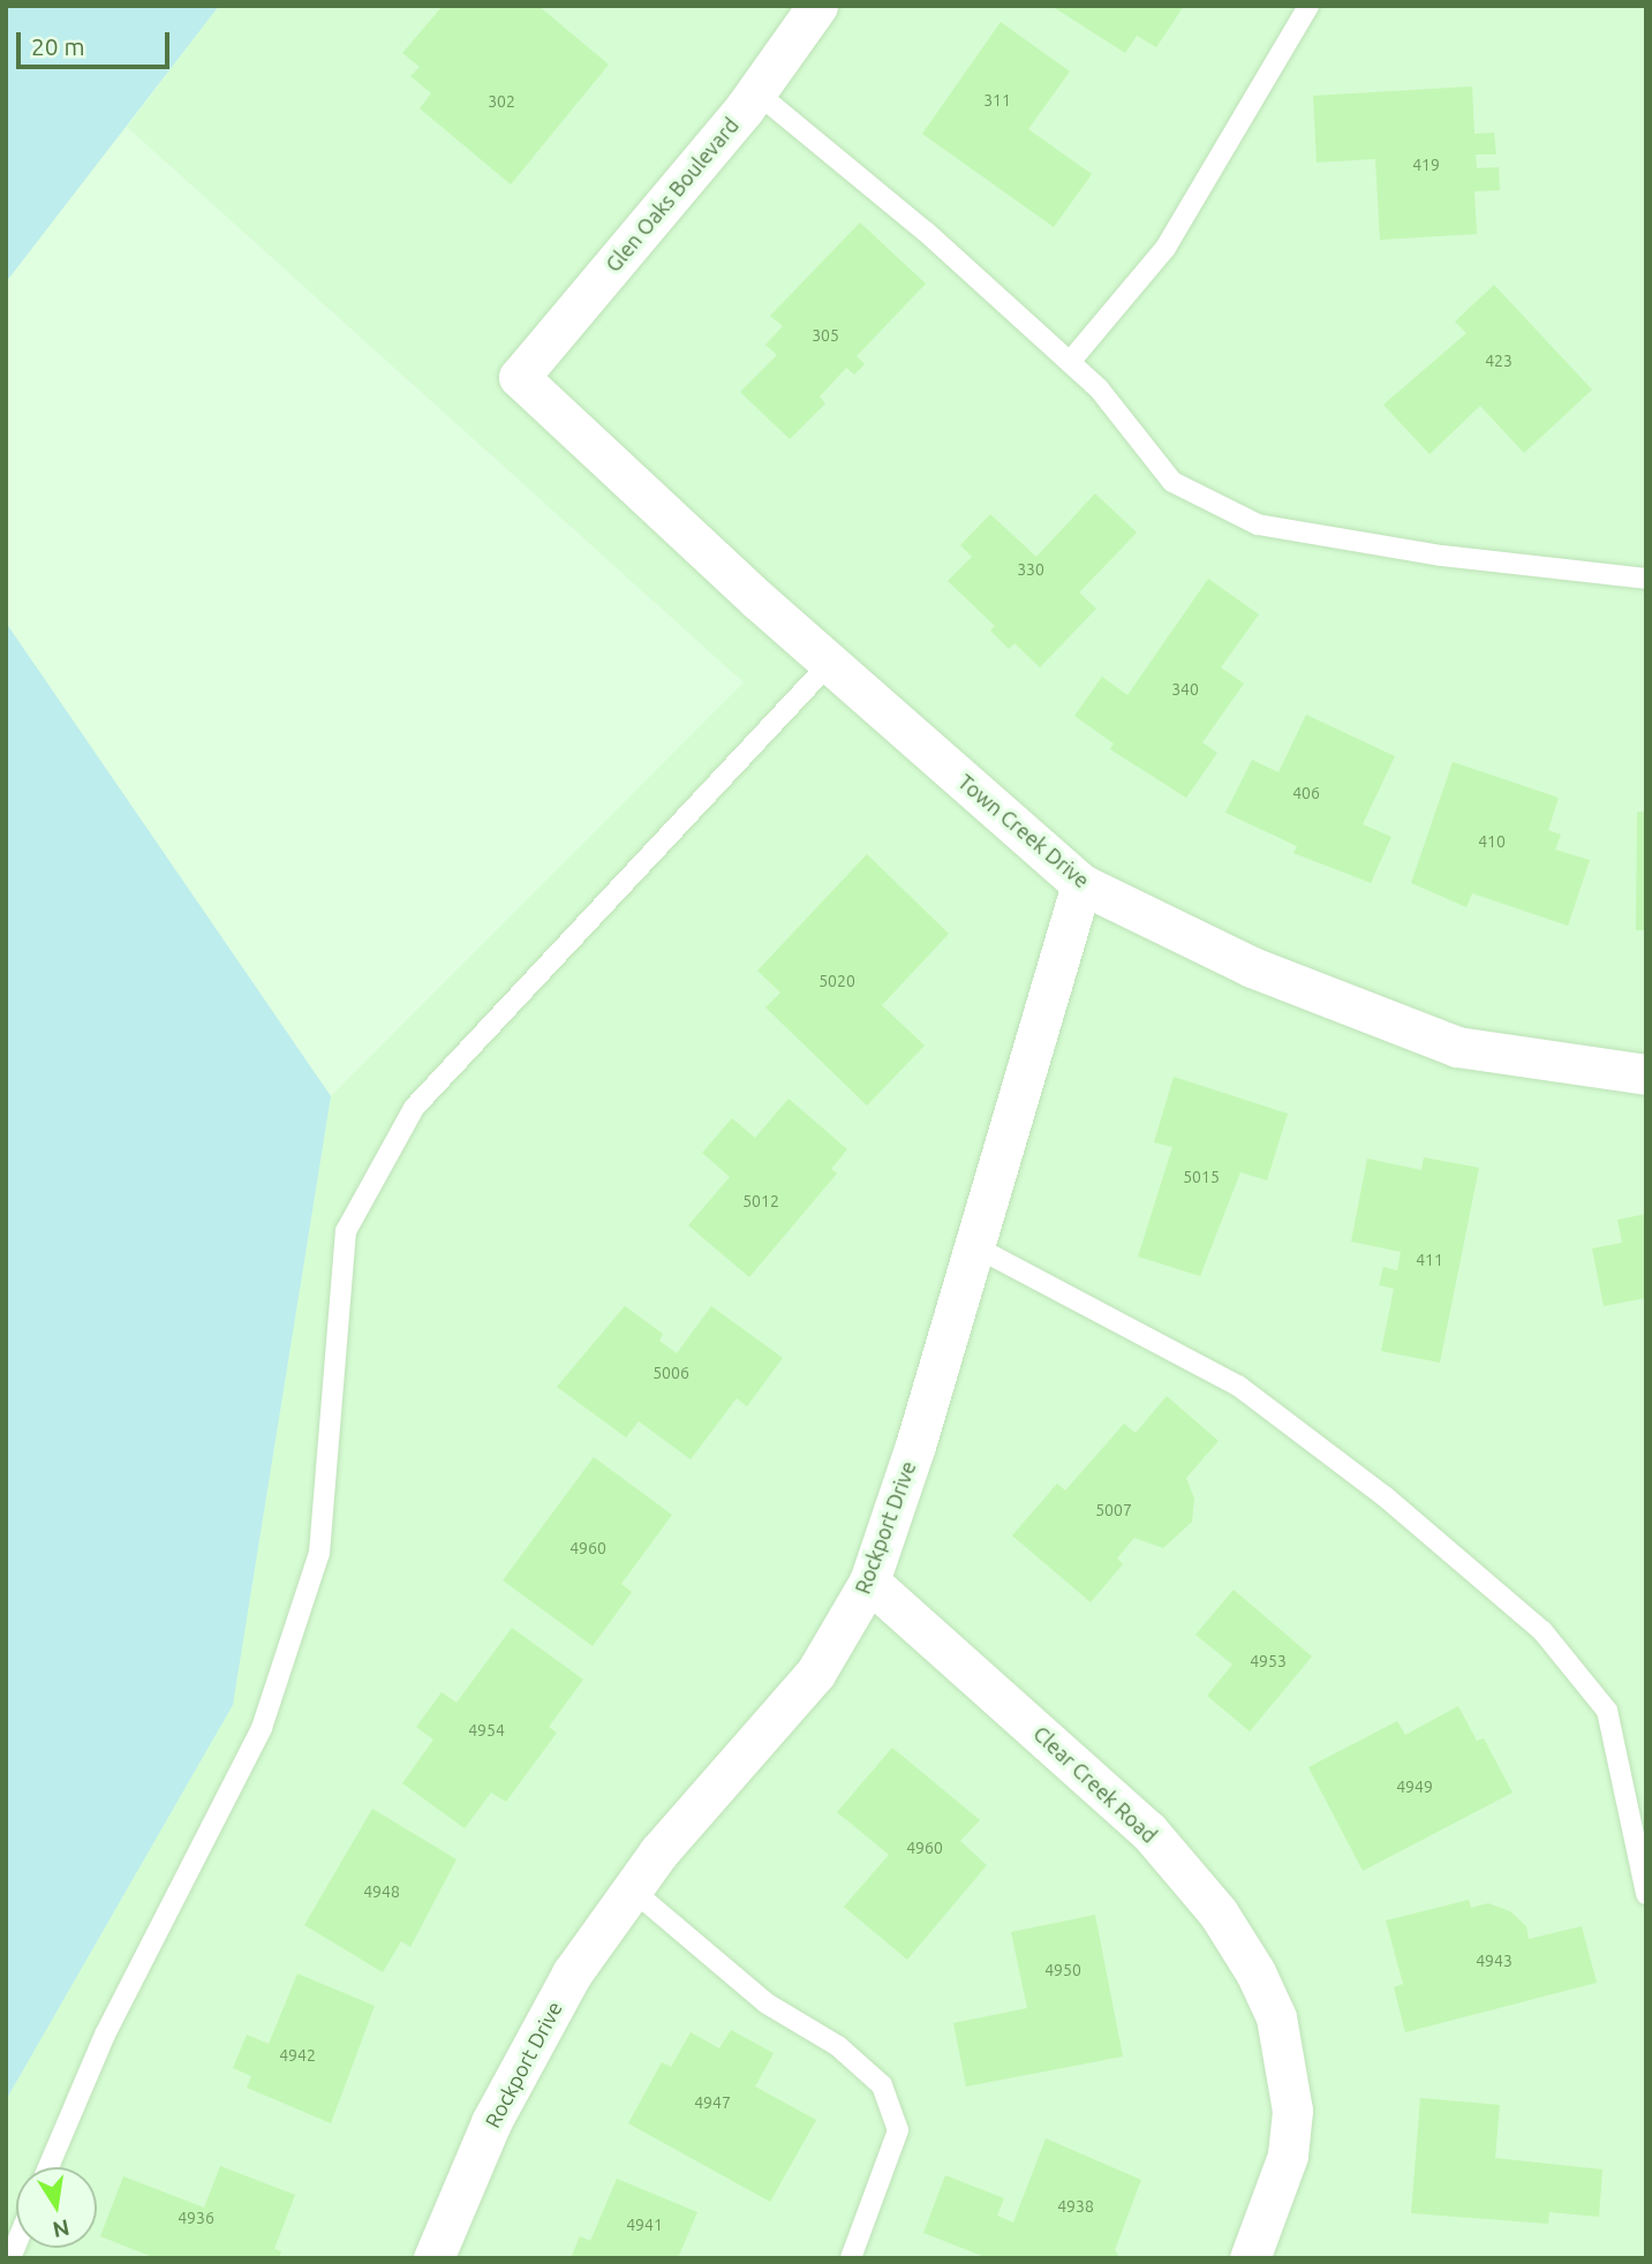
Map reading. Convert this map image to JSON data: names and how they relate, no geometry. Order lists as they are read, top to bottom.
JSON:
{
  "streets": {
    "street": [
      "Glen Oaks Boulevard",
      "Town Creek Drive",
      "Rockport Drive",
      "Clear Creek Road"
    ]
  },
  "crossings": [
    ["Glen Oaks Boulevard", "Town Creek Drive"],
    ["Town Creek Drive", "Rockport Drive"],
    ["Rockport Drive", "Clear Creek Road"]
  ],
  "house_numbers": [
    "311",
    "302",
    "419",
    "305",
    "423",
    "330",
    "340",
    "406",
    "410",
    "5020",
    "5015",
    "5012",
    "411",
    "5006",
    "5007",
    "4960",
    "4953",
    "4954",
    "4949",
    "4960",
    "4948",
    "4943",
    "4950",
    "4942",
    "4947",
    "4938",
    "4936",
    "4941"
  ],
  "scale_bar": "20 m",
  "north": "bottom"
}
